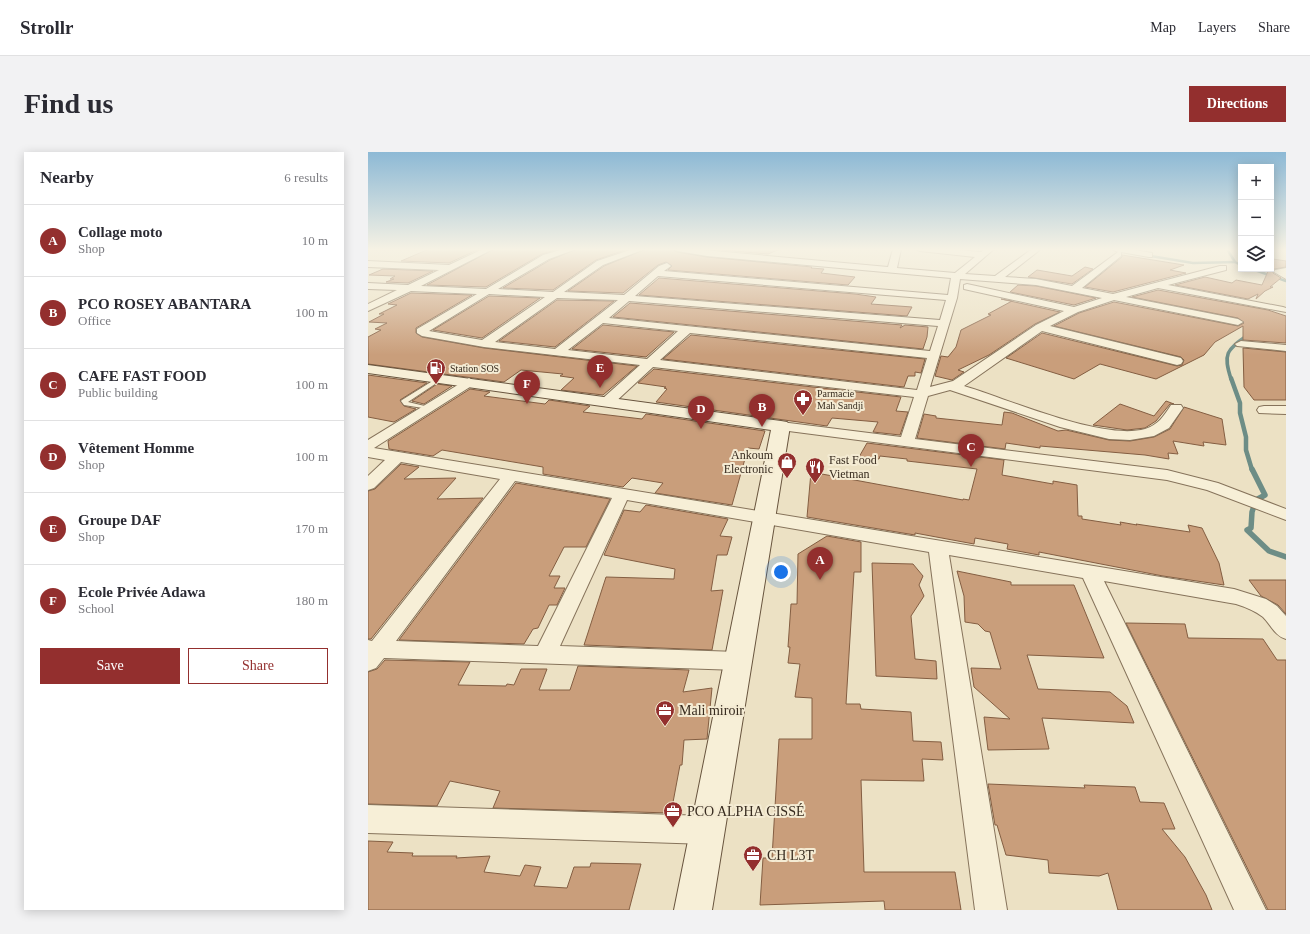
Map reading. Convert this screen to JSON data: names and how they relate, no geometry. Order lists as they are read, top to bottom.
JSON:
{
  "places": {
    "fuel station": ["Station SOS"],
    "pharmacy": ["Parmacie Mah Sandji"],
    "shop": ["Ankoum Electronic"],
    "restaurant": ["Fast Food Vietman"],
    "office": ["Mali miroir", "PCO ALPHA CISSÉ", "CH L3T"]
  },
  "page": {
    "header": "Strollr",
    "nav": ["Map", "Layers", "Share"],
    "buttons": [
      "Directions",
      ["Save", "Share"]
    ],
    "title": "Find us",
    "heading": ["Nearby", "6 results"],
    "map_buttons": ["+", "−"],
    "list": [
      {
        "mark": "A",
        "name": "Collage moto",
        "note": "Shop",
        "value": "10 m"
      },
      {
        "mark": "B",
        "name": "PCO ROSEY ABANTARA",
        "note": "Office",
        "value": "100 m"
      },
      {
        "mark": "C",
        "name": "CAFE FAST FOOD",
        "note": "Public building",
        "value": "100 m"
      },
      {
        "mark": "D",
        "name": "Vêtement Homme",
        "note": "Shop",
        "value": "100 m"
      },
      {
        "mark": "E",
        "name": "Groupe DAF",
        "note": "Shop",
        "value": "170 m"
      },
      {
        "mark": "F",
        "name": "Ecole Privée Adawa",
        "note": "School",
        "value": "180 m"
      }
    ],
    "pins": [
      "E",
      "F",
      "B",
      "D",
      "C",
      "A"
    ]
  }
}
